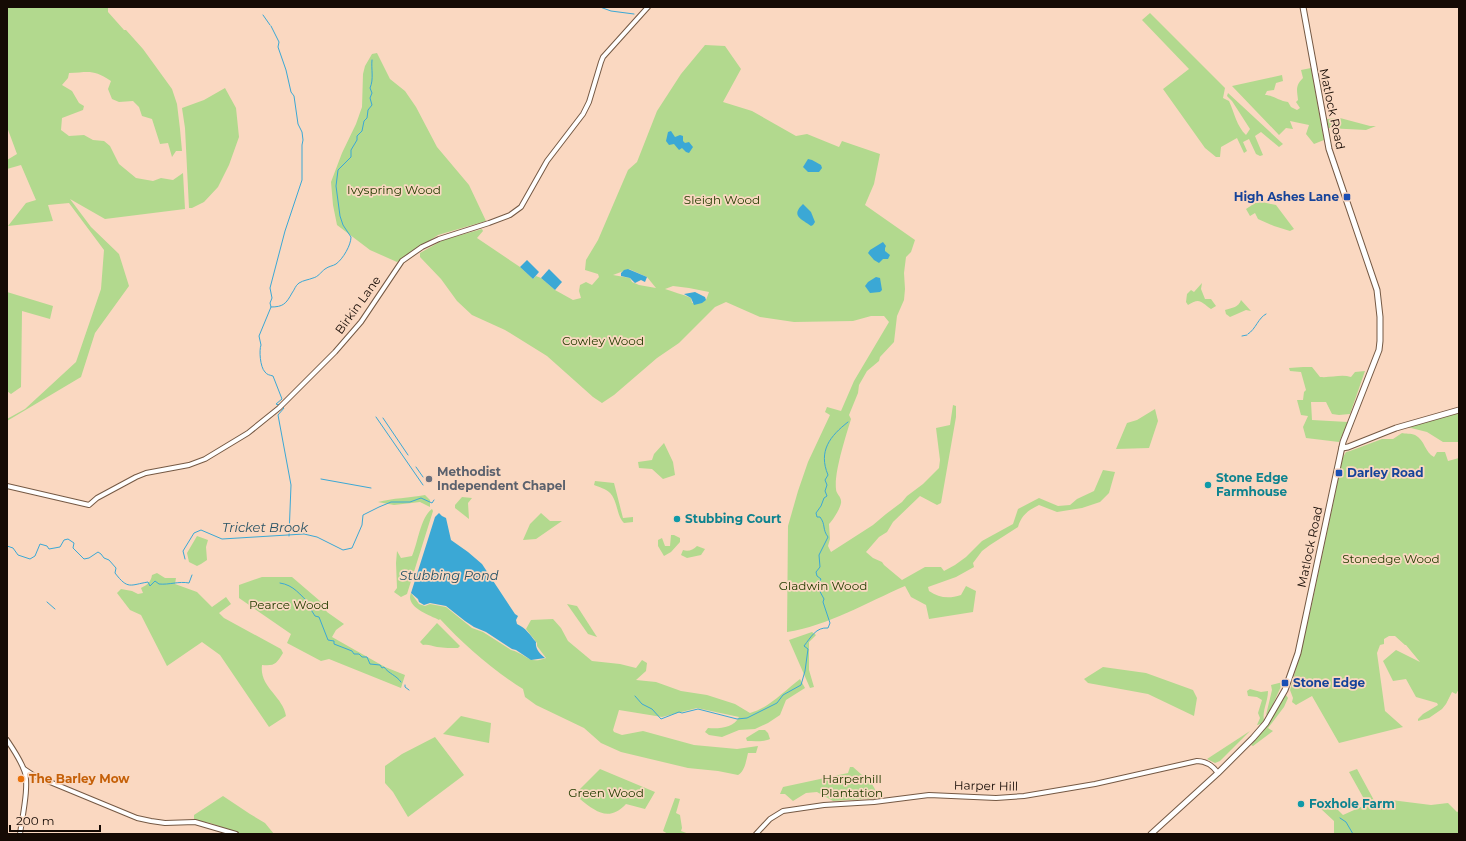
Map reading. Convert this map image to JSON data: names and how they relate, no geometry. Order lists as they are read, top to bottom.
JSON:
{
  "streets": {
    "main road": ["Matlock Road"],
    "street": ["Birkin Lane", "Harper Hill"]
  },
  "crossings": [
    ["Matlock Road", "Harper Hill"]
  ],
  "water": ["Tricket Brook", "Stubbing Pond"],
  "parks": [
    "Ivyspring Wood",
    "Sleigh Wood",
    "Cowley Wood",
    "Stonedge Wood",
    "Gladwin Wood",
    "Pearce Wood",
    "Harperhill Plantation",
    "Green Wood"
  ],
  "places": {
    "transit": ["High Ashes Lane", "Darley Road", "Stone Edge"],
    "other": [
      "Methodist Independent Chapel",
      "Stone Edge Farmhouse",
      "Stubbing Court",
      "The Barley Mow",
      "Foxhole Farm"
    ]
  },
  "scale_bar": "200 m"
}
